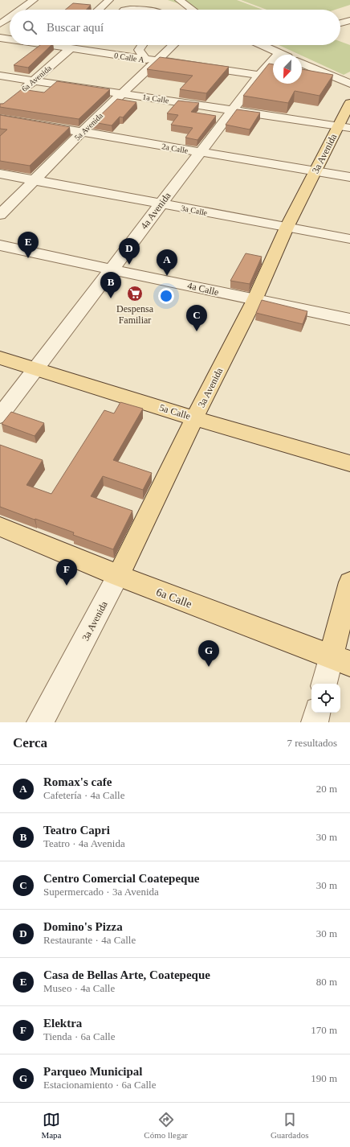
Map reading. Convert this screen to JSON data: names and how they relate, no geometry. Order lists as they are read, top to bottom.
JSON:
{
  "streets": {
    "main road": ["3a Avenida", "5a Calle", "6a Calle"],
    "street": [
      "0 Calle A",
      "6a Avenida",
      "1a Calle",
      "5a Avenida",
      "2a Calle",
      "3a Calle",
      "4a Avenida",
      "4a Calle"
    ]
  },
  "crossings": [
    ["0 Calle A", "6a Avenida"],
    ["0 Calle A", "5a Avenida"],
    ["0 Calle A", "4a Avenida"],
    ["6a Avenida", "1a Calle"],
    ["1a Calle", "5a Avenida"],
    ["1a Calle", "3a Avenida"],
    ["1a Calle", "4a Avenida"],
    ["5a Avenida", "2a Calle"],
    ["5a Avenida", "3a Calle"],
    ["2a Calle", "3a Avenida"],
    ["2a Calle", "4a Avenida"],
    ["3a Avenida", "3a Calle"],
    ["3a Avenida", "4a Calle"],
    ["3a Avenida", "5a Calle"],
    ["3a Avenida", "6a Calle"],
    ["3a Calle", "4a Avenida"],
    ["4a Avenida", "4a Calle"],
    ["4a Avenida", "5a Calle"]
  ],
  "places": {
    "supermarket": ["Despensa Familiar"]
  },
  "north": "bottom left",
  "page": {
    "search": "Buscar aquí",
    "pins": [
      "E",
      "D",
      "A",
      "B",
      "C",
      "F",
      "G"
    ],
    "heading": ["Cerca", "7 resultados"],
    "list": [
      {
        "mark": "A",
        "name": "Romax's cafe",
        "note": "Cafetería · 4a Calle",
        "value": "20 m"
      },
      {
        "mark": "B",
        "name": "Teatro Capri",
        "note": "Teatro · 4a Avenida",
        "value": "30 m"
      },
      {
        "mark": "C",
        "name": "Centro Comercial Coatepeque",
        "note": "Supermercado · 3a Avenida",
        "value": "30 m"
      },
      {
        "mark": "D",
        "name": "Domino's Pizza",
        "note": "Restaurante · 4a Calle",
        "value": "30 m"
      },
      {
        "mark": "E",
        "name": "Casa de Bellas Arte, Coatepeque",
        "note": "Museo · 4a Calle",
        "value": "80 m"
      },
      {
        "mark": "F",
        "name": "Elektra",
        "note": "Tienda · 6a Calle",
        "value": "170 m"
      },
      {
        "mark": "G",
        "name": "Parqueo Municipal",
        "note": "Estacionamiento · 6a Calle",
        "value": "190 m"
      }
    ],
    "nav": ["Mapa", "Cómo llegar", "Guardados"]
  }
}
